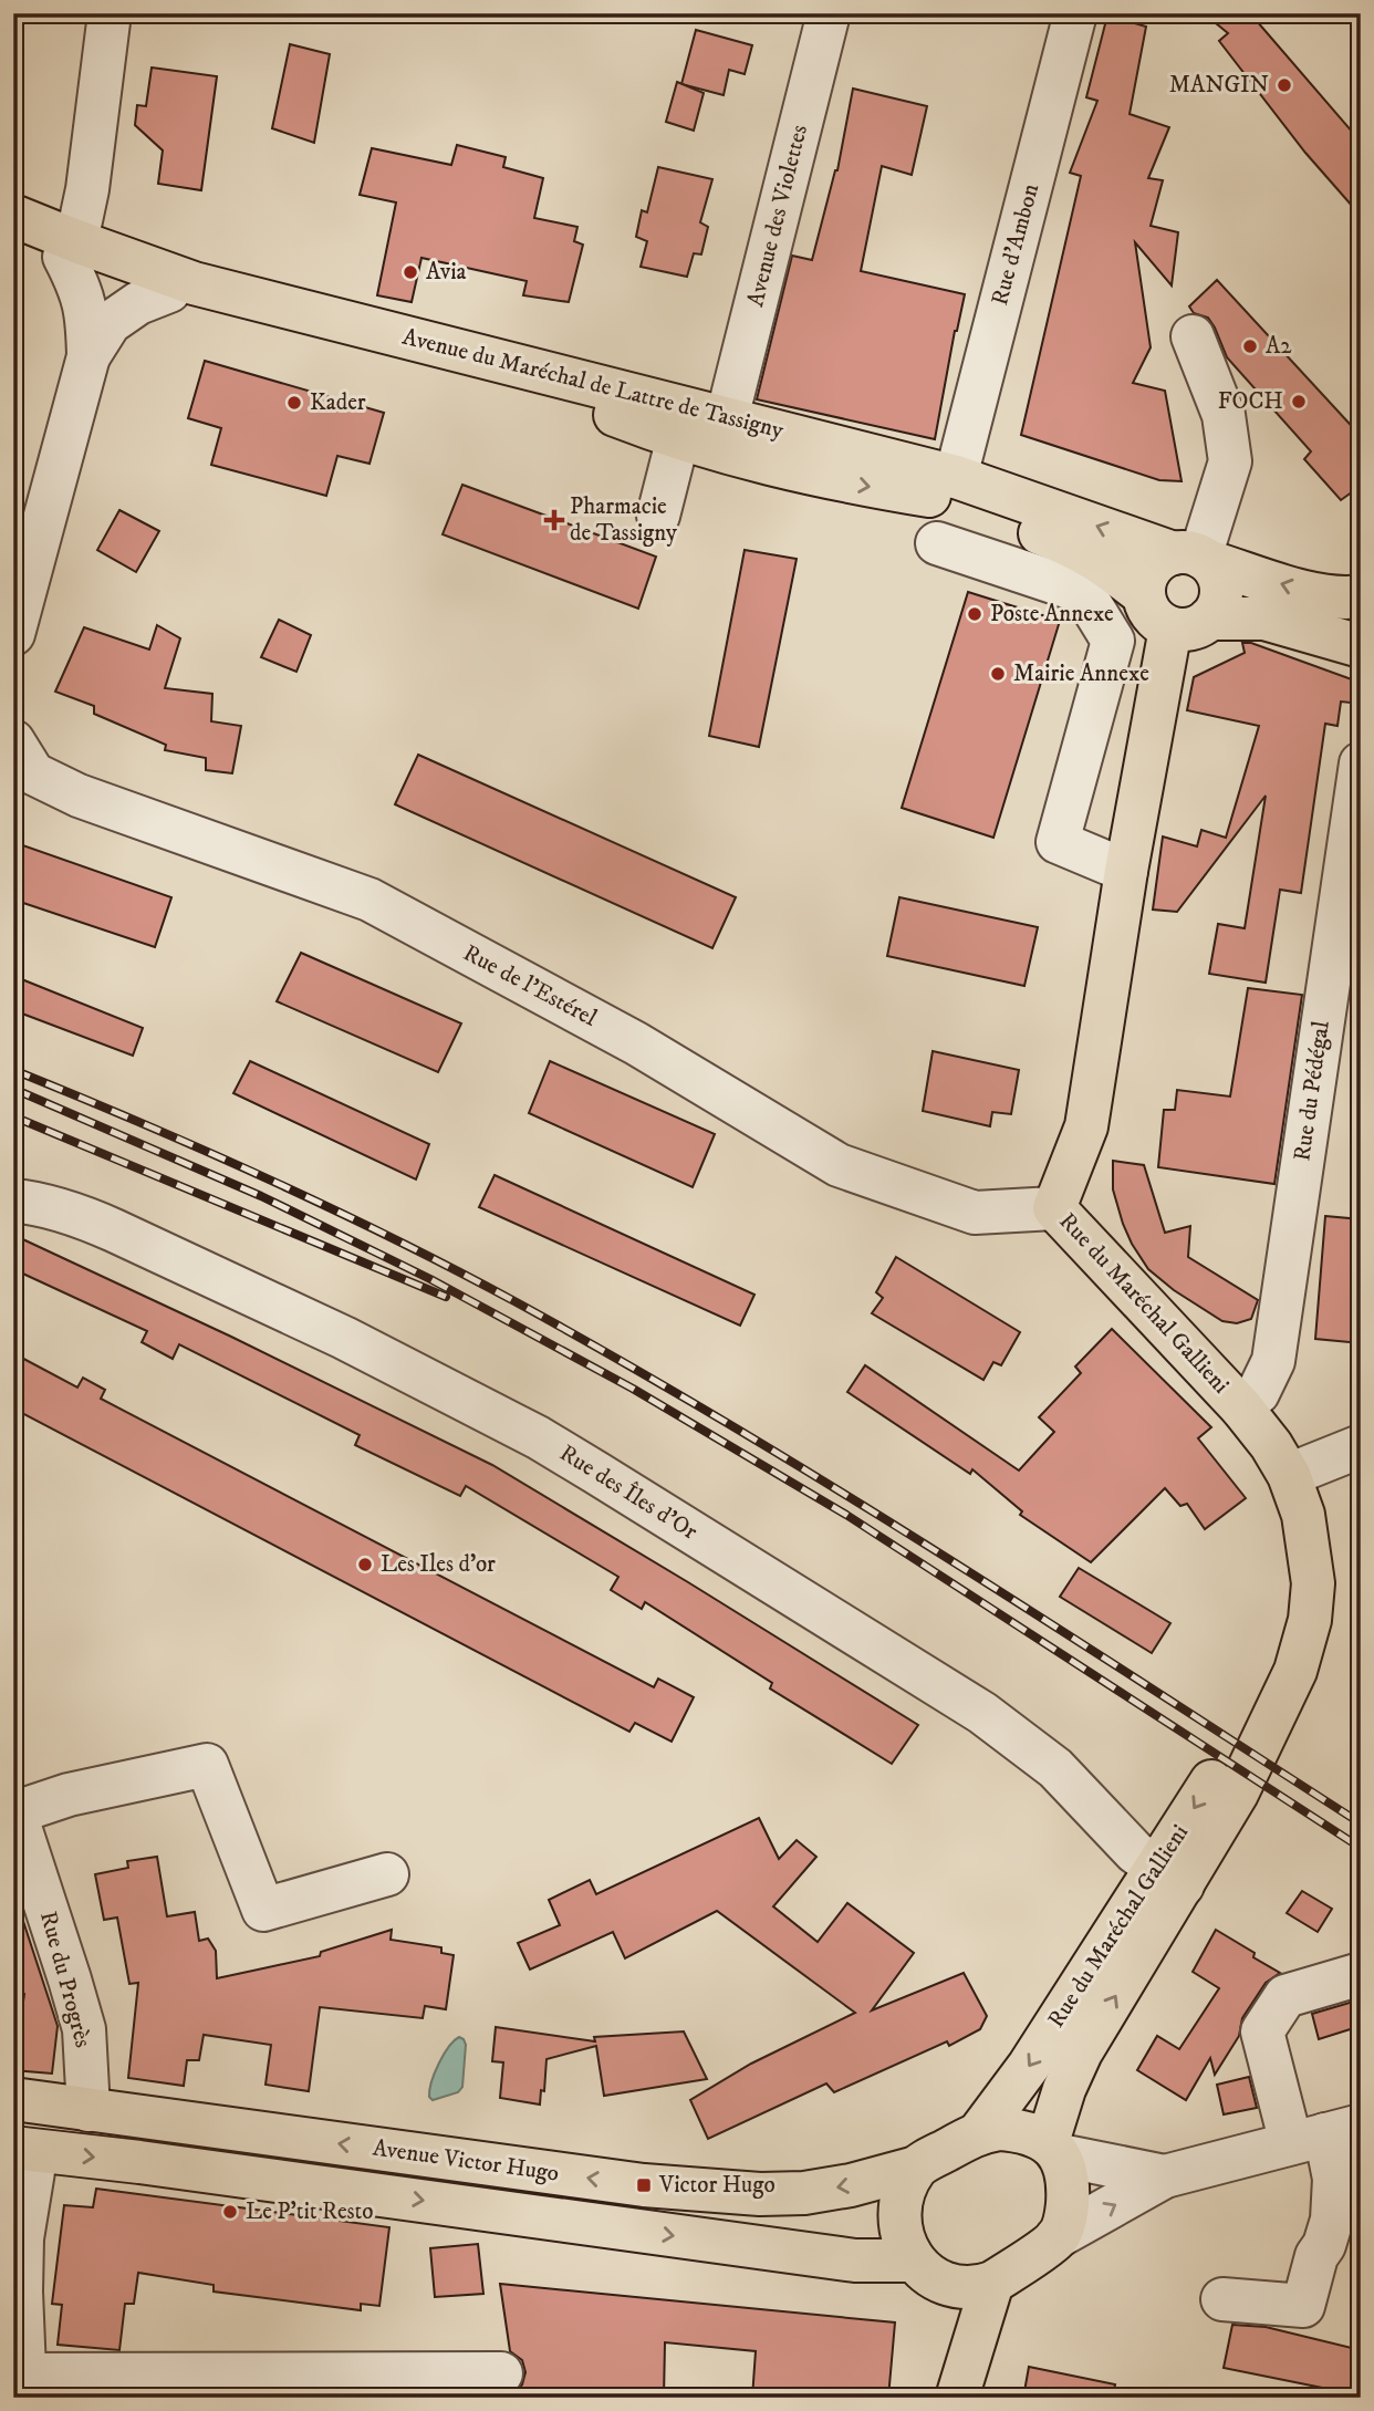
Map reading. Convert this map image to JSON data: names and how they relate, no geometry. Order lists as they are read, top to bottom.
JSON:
{
  "streets": {
    "main road": ["Avenue du Maréchal de Lattre de Tassigny", "Rue du Maréchal Gallieni", "Avenue Victor Hugo"],
    "street": [
      "Avenue des Violettes",
      "Rue d'Ambon",
      "Rue de l'Estérel",
      "Rue du Pédégal",
      "Rue des Îles d'Or",
      "Rue du Progrès"
    ]
  },
  "crossings": [
    ["Avenue des Violettes", "Avenue du Maréchal de Lattre de Tassigny"],
    ["Rue d'Ambon", "Avenue du Maréchal de Lattre de Tassigny"],
    ["Avenue du Maréchal de Lattre de Tassigny", "Rue du Maréchal Gallieni"],
    ["Rue de l'Estérel", "Rue du Maréchal Gallieni"],
    ["Rue du Pédégal", "Rue du Maréchal Gallieni"],
    ["Rue du Maréchal Gallieni", "Rue des Îles d'Or"],
    ["Rue du Maréchal Gallieni", "Avenue Victor Hugo"],
    ["Rue du Progrès", "Avenue Victor Hugo"]
  ],
  "places": {
    "other": [
      "MANGIN",
      "Avia",
      "A2",
      "FOCH",
      "Kader",
      "Poste Annexe",
      "Mairie Annexe",
      "Les Iles d'or",
      "Le P'tit Resto"
    ],
    "health": ["Pharmacie de Tassigny"],
    "transit": ["Victor Hugo"]
  }
}
